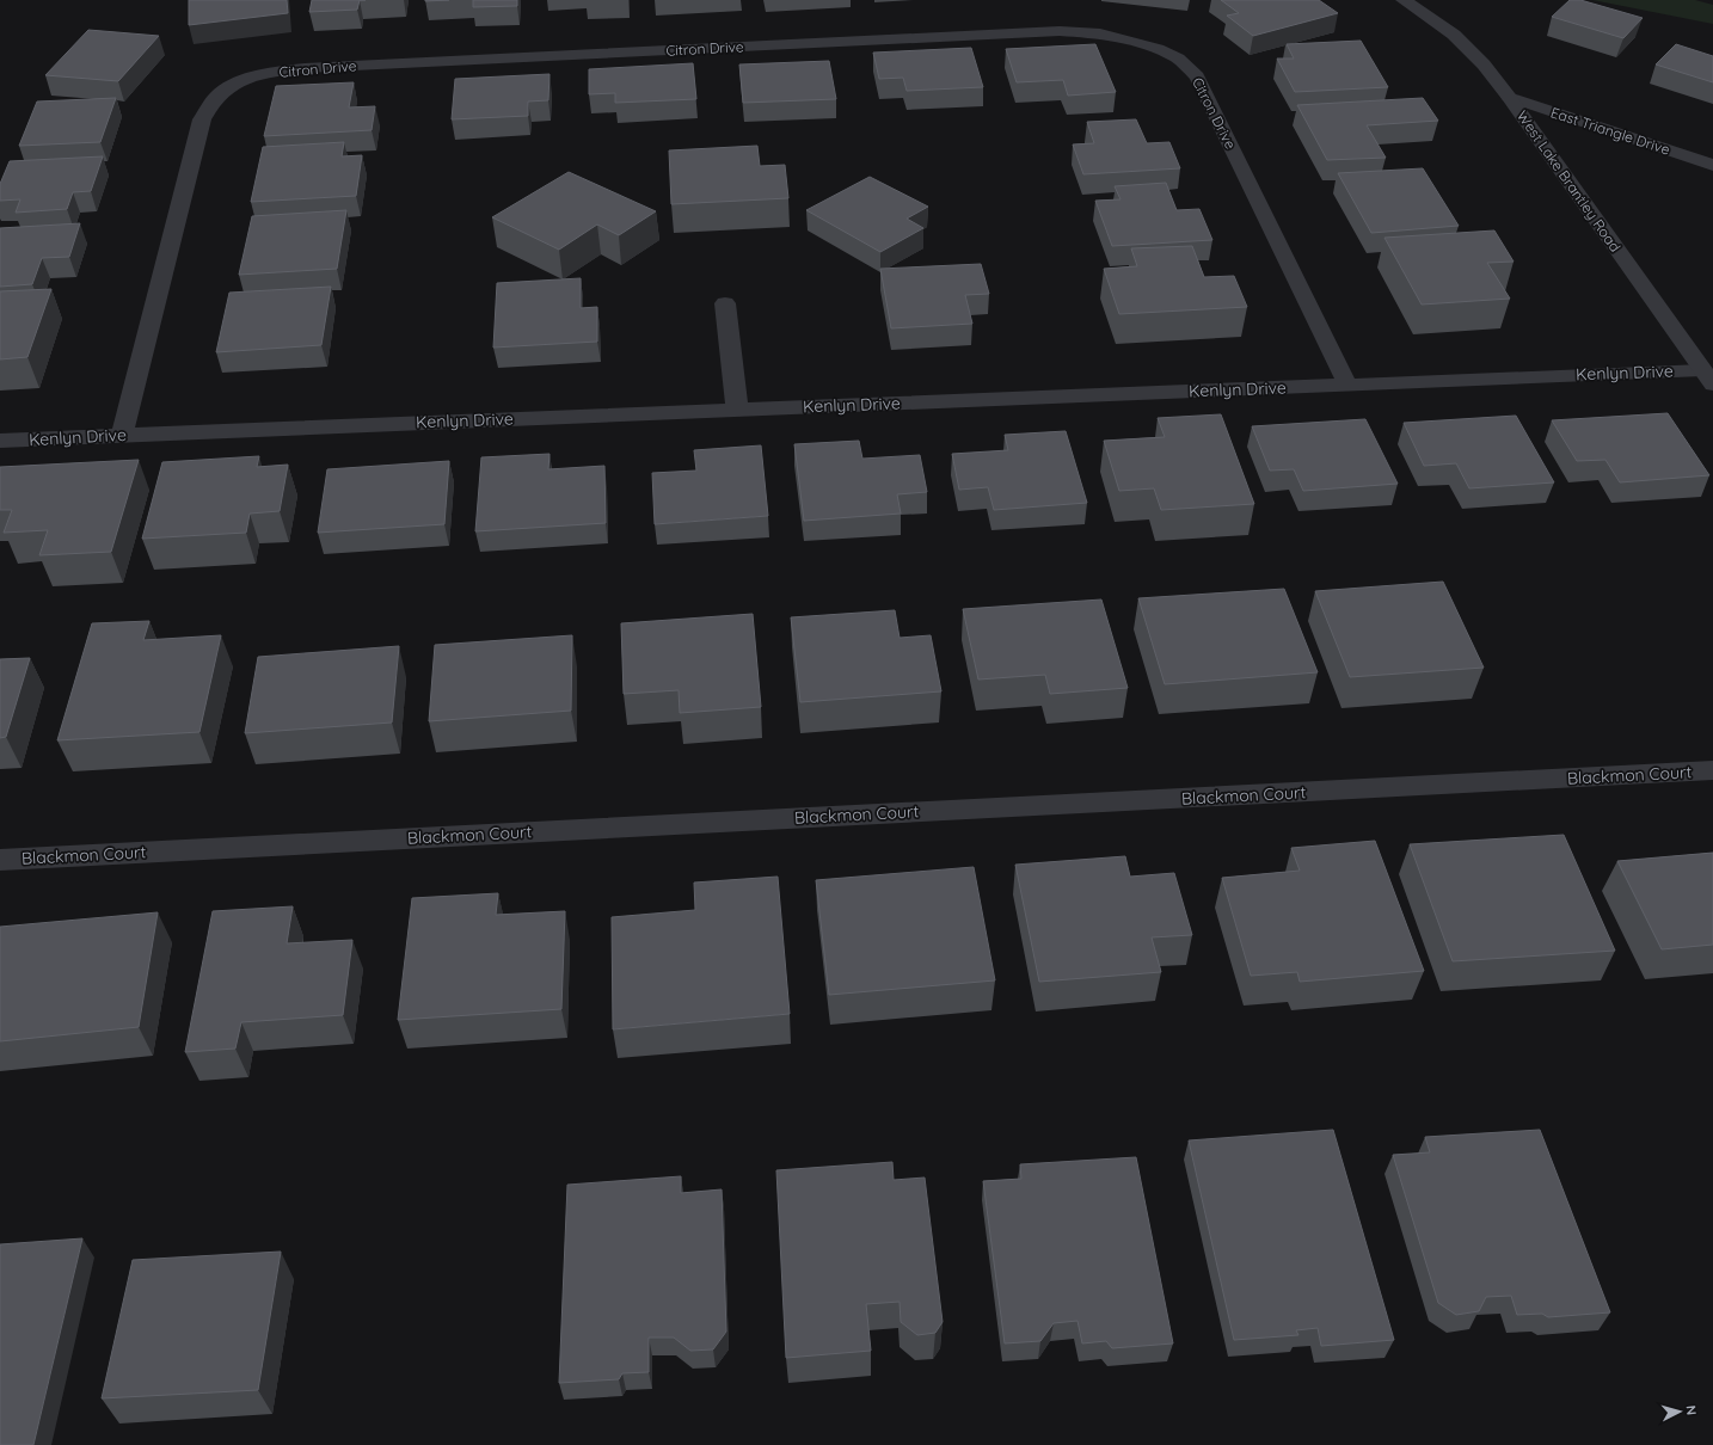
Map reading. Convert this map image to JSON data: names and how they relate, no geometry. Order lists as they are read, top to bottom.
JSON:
{
  "streets": {
    "street": [
      "Citron Drive",
      "East Triangle Drive",
      "West Lake Brantley Road",
      "Kenlyn Drive",
      "Blackmon Court"
    ]
  },
  "crossings": [
    ["Citron Drive", "Kenlyn Drive"],
    ["East Triangle Drive", "West Lake Brantley Road"],
    ["West Lake Brantley Road", "Kenlyn Drive"]
  ],
  "north": "right"
}
